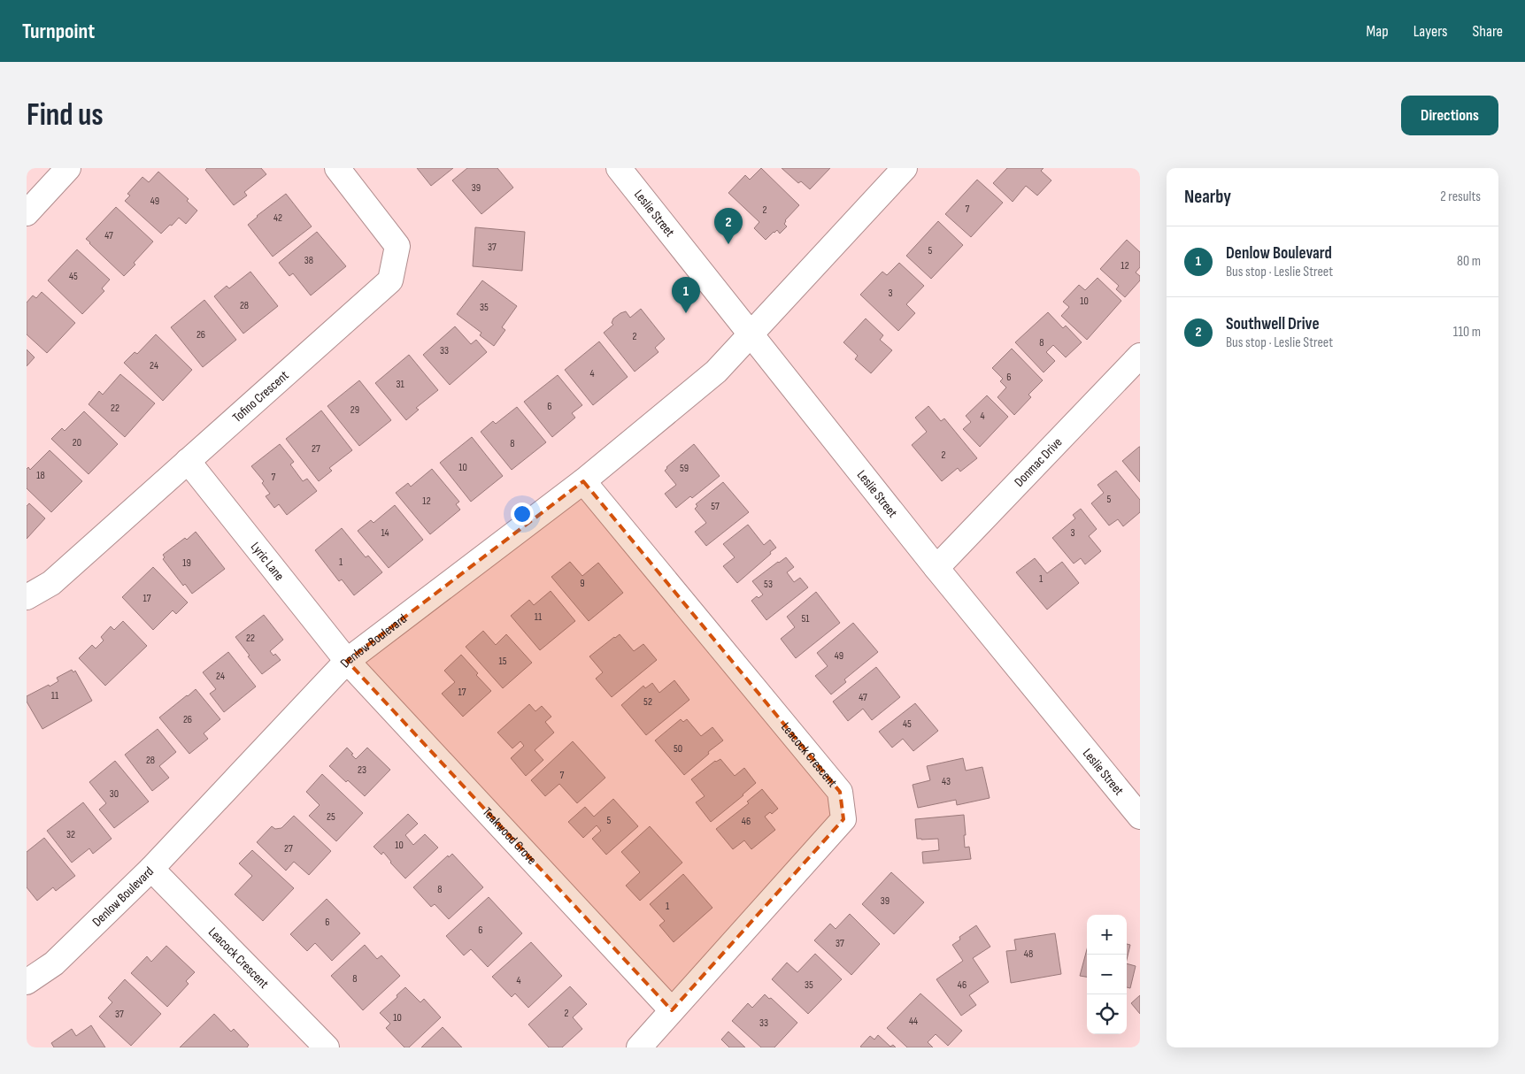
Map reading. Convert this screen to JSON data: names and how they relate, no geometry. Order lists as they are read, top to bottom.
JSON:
{
  "streets": {
    "street": [
      "Leslie Street",
      "Tofino Crescent",
      "Donmac Drive",
      "Lyric Lane",
      "Denlow Boulevard",
      "Leacock Crescent",
      "Teakwood Grove"
    ]
  },
  "crossings": [
    ["Leslie Street", "Donmac Drive"],
    ["Leslie Street", "Denlow Boulevard"],
    ["Tofino Crescent", "Lyric Lane"],
    ["Lyric Lane", "Denlow Boulevard"],
    ["Lyric Lane", "Teakwood Grove"],
    ["Denlow Boulevard", "Leacock Crescent"],
    ["Denlow Boulevard", "Teakwood Grove"],
    ["Leacock Crescent", "Teakwood Grove"]
  ],
  "house_numbers": [
    "39",
    "49",
    "7",
    "2",
    "42",
    "47",
    "37",
    "5",
    "38",
    "12",
    "45",
    "3",
    "10",
    "28",
    "35",
    "26",
    "2",
    "8",
    "33",
    "24",
    "4",
    "6",
    "31",
    "6",
    "22",
    "29",
    "4",
    "20",
    "8",
    "27",
    "2",
    "10",
    "59",
    "18",
    "7",
    "5",
    "12",
    "57",
    "14",
    "3",
    "1",
    "19",
    "1",
    "9",
    "53",
    "17",
    "11",
    "51",
    "22",
    "49",
    "15",
    "24",
    "17",
    "11",
    "47",
    "52",
    "26",
    "45",
    "50",
    "28",
    "23",
    "7",
    "43",
    "30",
    "25",
    "5",
    "46",
    "32",
    "10",
    "27",
    "8",
    "39",
    "1",
    "6",
    "6",
    "37",
    "48",
    "8",
    "4",
    "35",
    "46",
    "2",
    "37",
    "10",
    "44",
    "33"
  ],
  "page": {
    "header": "Turnpoint",
    "nav": ["Map", "Layers", "Share"],
    "buttons": "Directions",
    "title": "Find us",
    "heading": ["Nearby", "2 results"],
    "pins": ["2", "1"],
    "list": [
      {
        "mark": "1",
        "name": "Denlow Boulevard",
        "note": "Bus stop · Leslie Street",
        "value": "80 m"
      },
      {
        "mark": "2",
        "name": "Southwell Drive",
        "note": "Bus stop · Leslie Street",
        "value": "110 m"
      }
    ],
    "map_buttons": ["+", "−"]
  }
}
